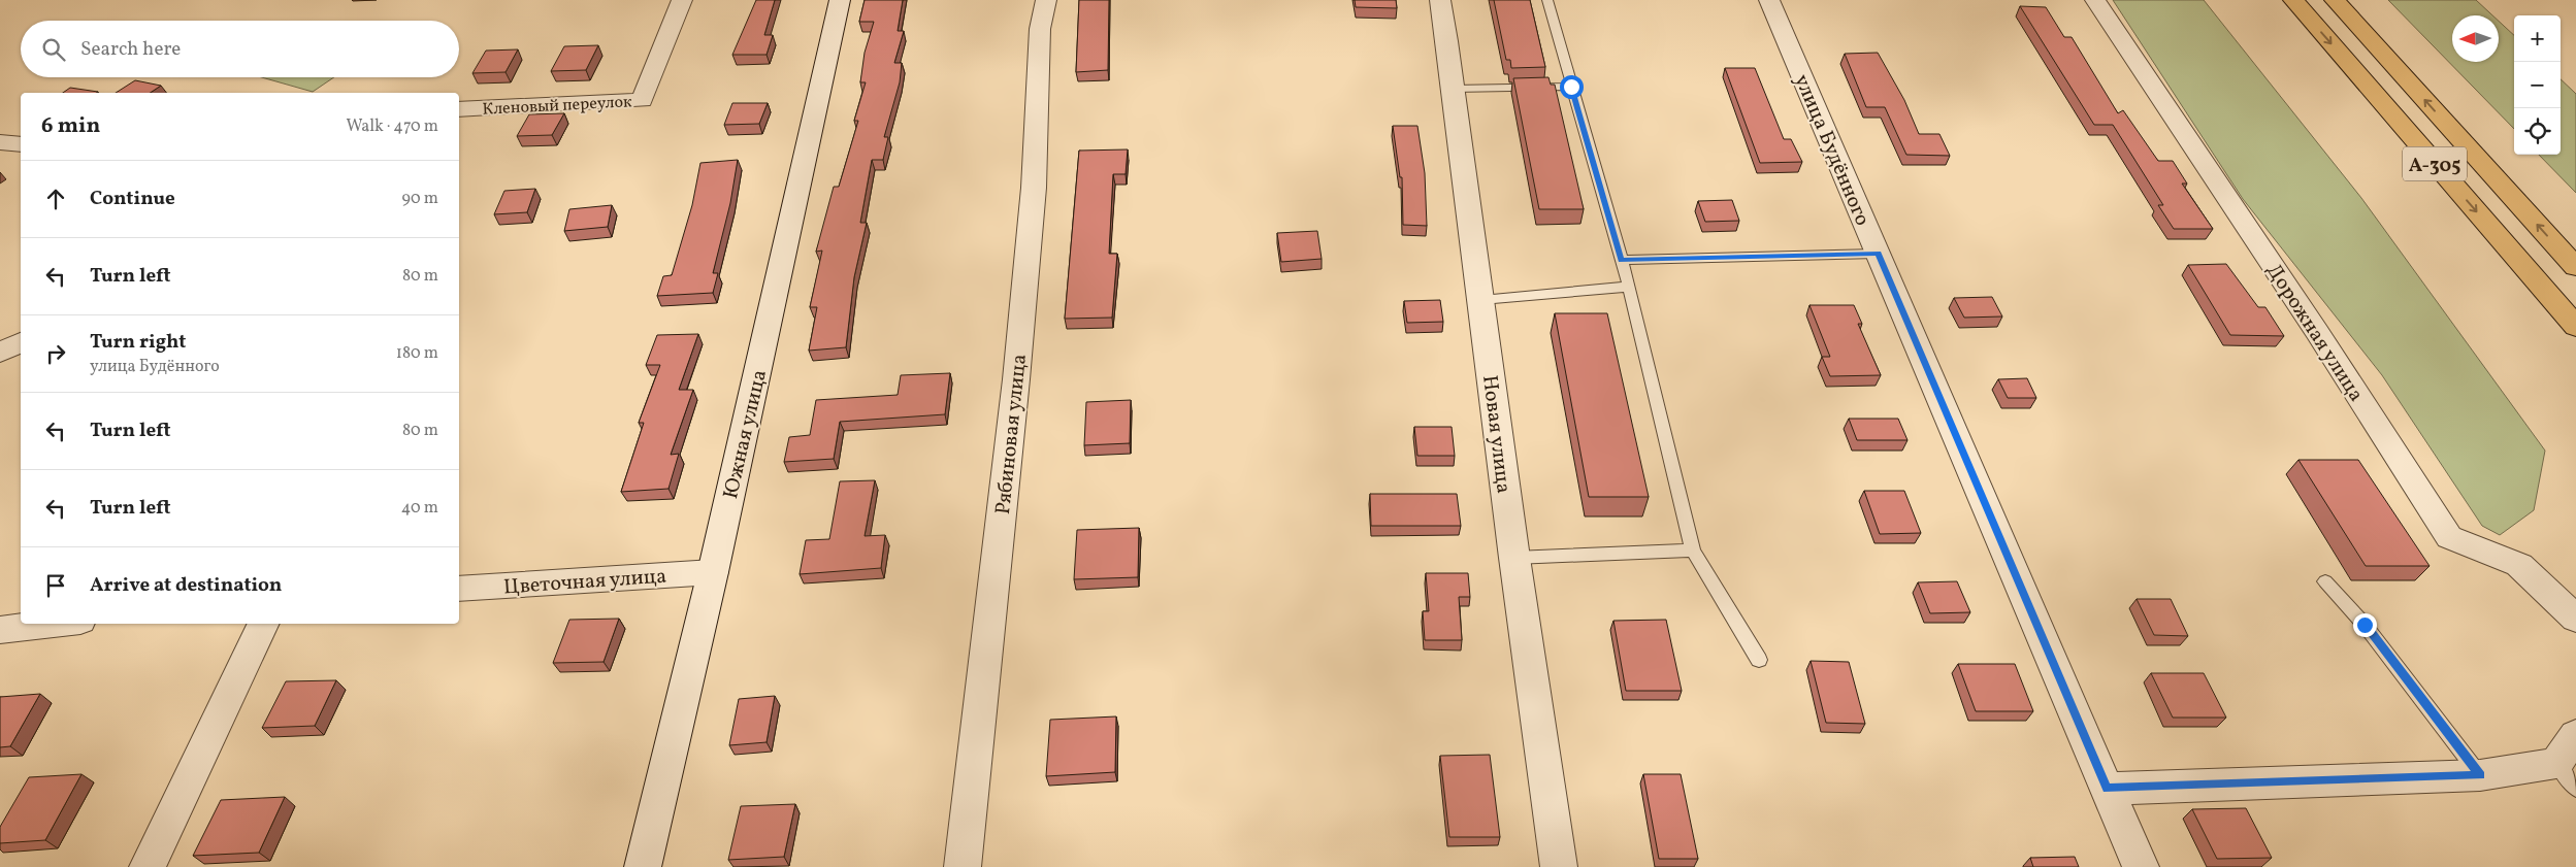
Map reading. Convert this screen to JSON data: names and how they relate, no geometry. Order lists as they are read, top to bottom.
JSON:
{
  "streets": {
    "highway": ["А-305"],
    "street": [
      "Кленовый переулок",
      "улица Будённого",
      "Дорожная улица",
      "Южная улица",
      "Рябиновая улица",
      "Новая улица",
      "Цветочная улица"
    ]
  },
  "crossings": [
    ["Южная улица", "Цветочная улица"]
  ],
  "north": "left",
  "page": {
    "map_buttons": ["+", "−"],
    "search": "Search here",
    "heading": ["6 min", "Walk · 470 m"],
    "list": [
      ["Continue", "90 m"],
      ["Turn left", "80 m"],
      ["Turn right", "улица Будённого", "180 m"],
      ["Turn left", "80 m"],
      ["Turn left", "40 m"],
      "Arrive at destination"
    ]
  }
}
